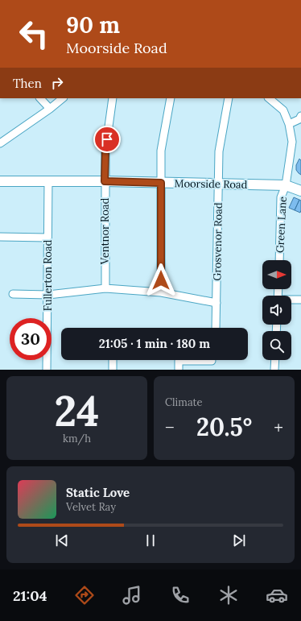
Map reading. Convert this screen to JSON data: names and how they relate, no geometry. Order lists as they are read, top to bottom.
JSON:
{
  "streets": {
    "main road": ["Moorside Road"],
    "street": [
      "Green Lane",
      "Ventnor Road",
      "Grosvenor Road",
      "Fullerton Road"
    ]
  },
  "crossings": [
    ["Moorside Road", "Green Lane"],
    ["Moorside Road", "Ventnor Road"],
    ["Moorside Road", "Grosvenor Road"],
    ["Moorside Road", "Fullerton Road"]
  ],
  "north": "right",
  "page": {
    "turn": ["90 m", "Moorside Road"],
    "then": "Then",
    "limit": "30",
    "trip": "21:05 · 1 min · 180 m",
    "tile": [
      ["24", "km/h"],
      "Climate"
    ],
    "heat": ["−", "20.5°", "+"],
    "song": ["Static Love", "Velvet Ray"],
    "tabs": "21:04"
  }
}
